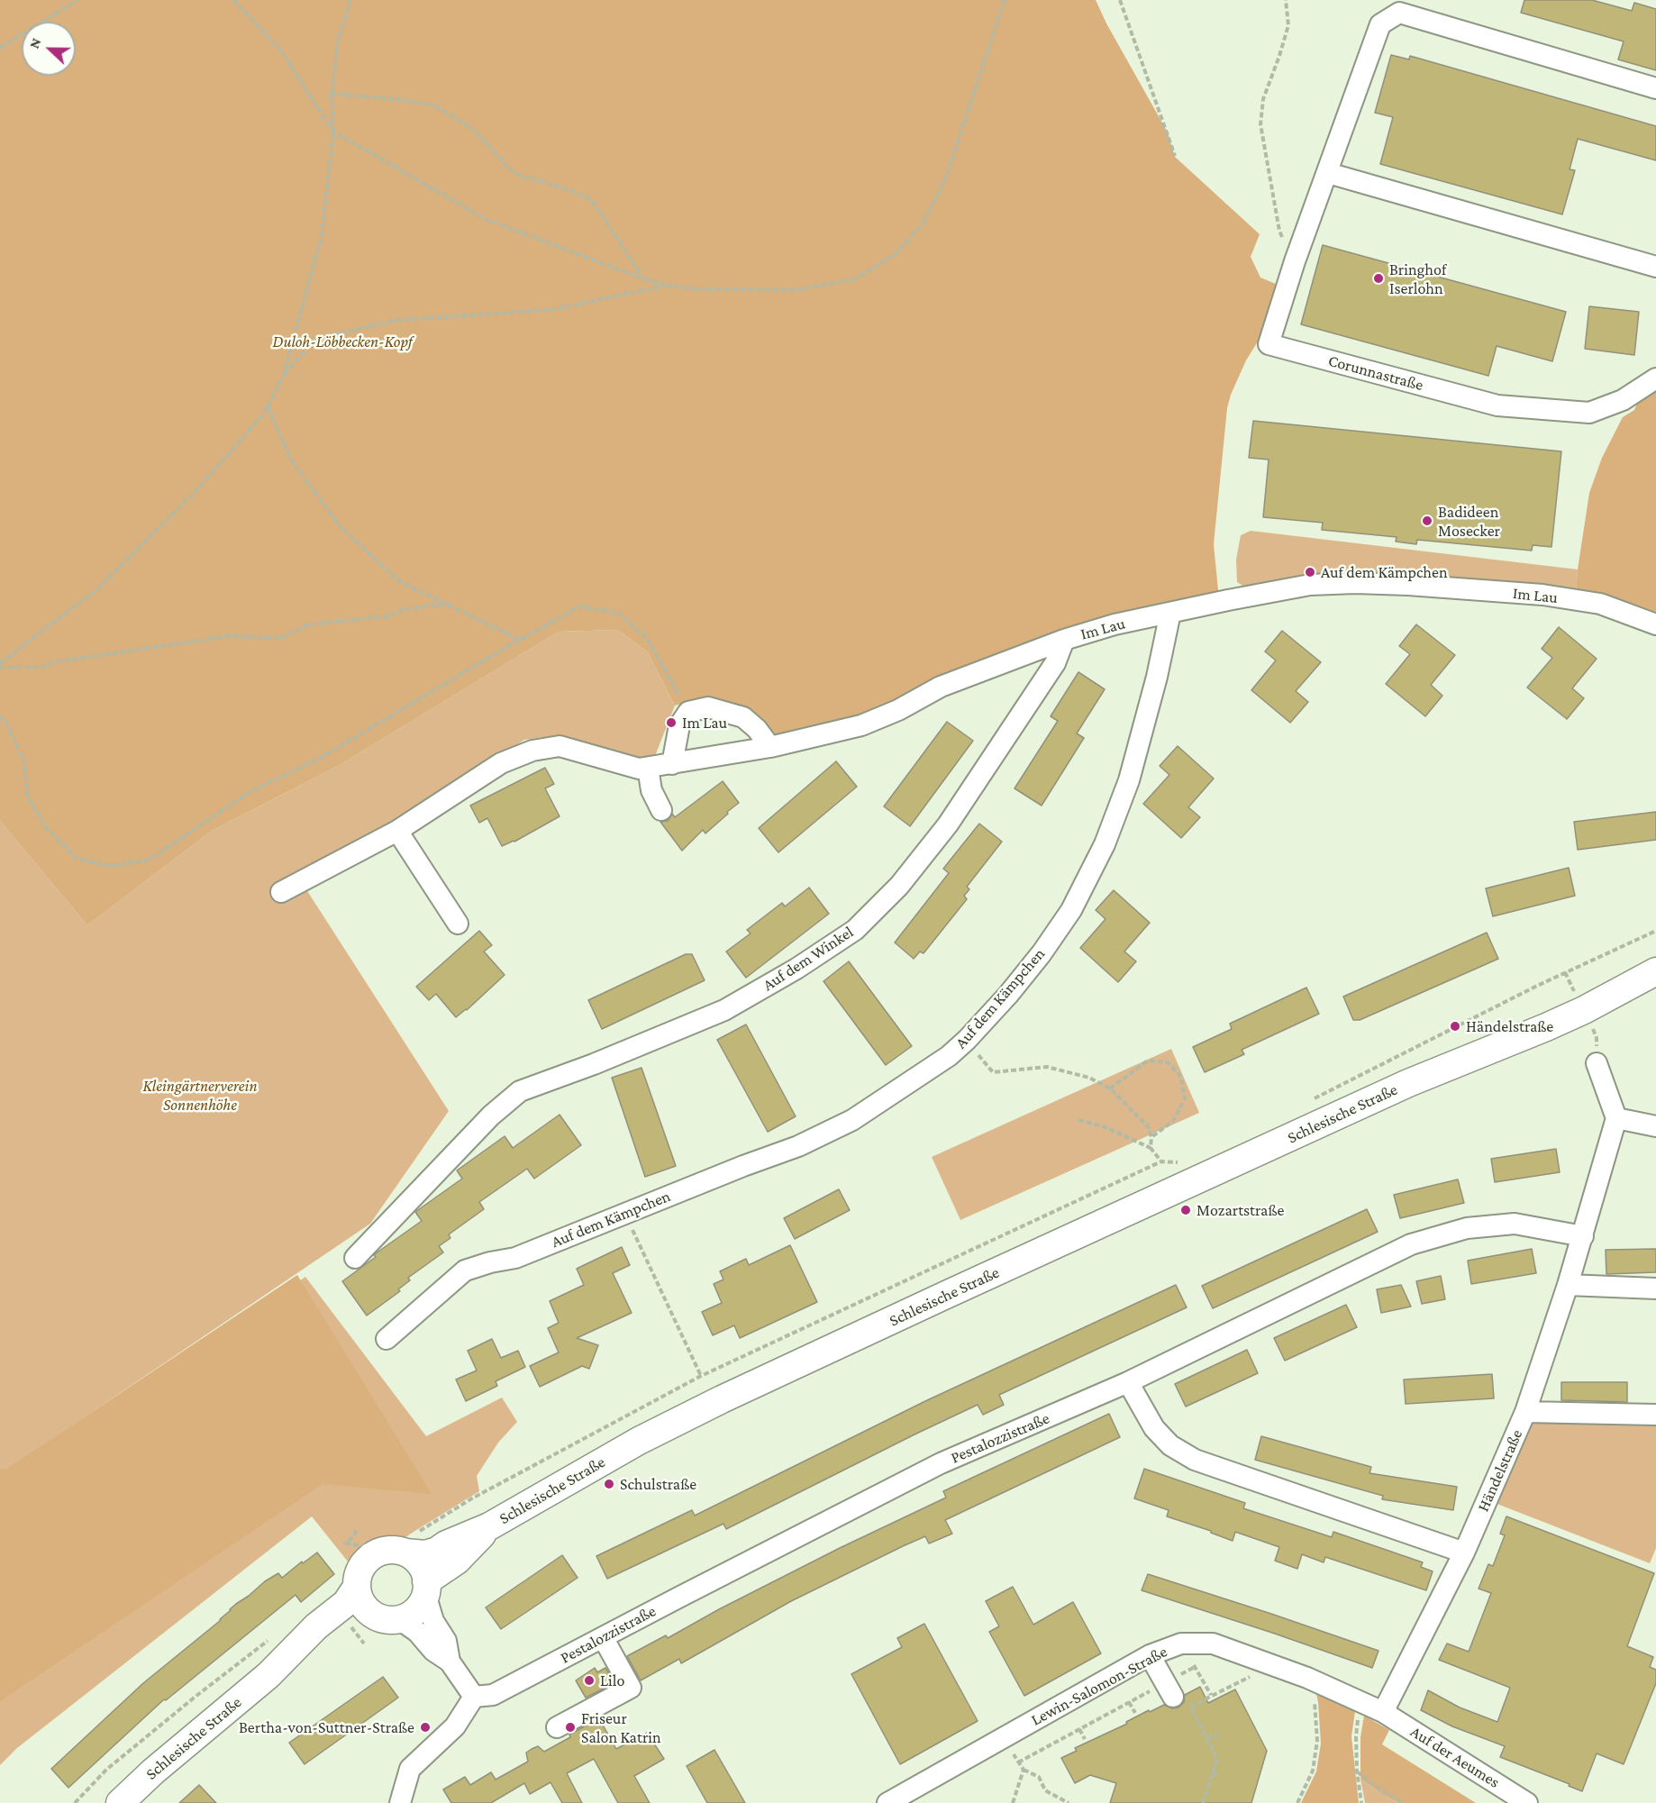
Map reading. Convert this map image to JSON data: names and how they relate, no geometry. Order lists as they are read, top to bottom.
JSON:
{
  "streets": {
    "main road": ["Schlesische Straße"],
    "street": [
      "Corunnastraße",
      "Im Lau",
      "Auf dem Winkel",
      "Auf dem Kämpchen",
      "Pestalozzistraße",
      "Händelstraße",
      "Lewin-Salomon-Straße",
      "Auf der Aeumes"
    ]
  },
  "crossings": [
    ["Im Lau", "Auf dem Winkel"],
    ["Im Lau", "Auf dem Kämpchen"],
    ["Pestalozzistraße", "Händelstraße"],
    ["Händelstraße", "Lewin-Salomon-Straße"],
    ["Händelstraße", "Auf der Aeumes"],
    ["Lewin-Salomon-Straße", "Auf der Aeumes"]
  ],
  "parks": ["Duloh-Löbbecken-Kopf", "Kleingärtnerverein Sonnenhöhe"],
  "places": [
    "Bringhof Iserlohn",
    "Badideen Mosecker",
    "Auf dem Kämpchen",
    "Im Lau",
    "Händelstraße",
    "Mozartstraße",
    "Schulstraße",
    "Lilo",
    "Bertha-von-Suttner-Straße",
    "Friseur Salon Katrin"
  ],
  "north": "left"
}
